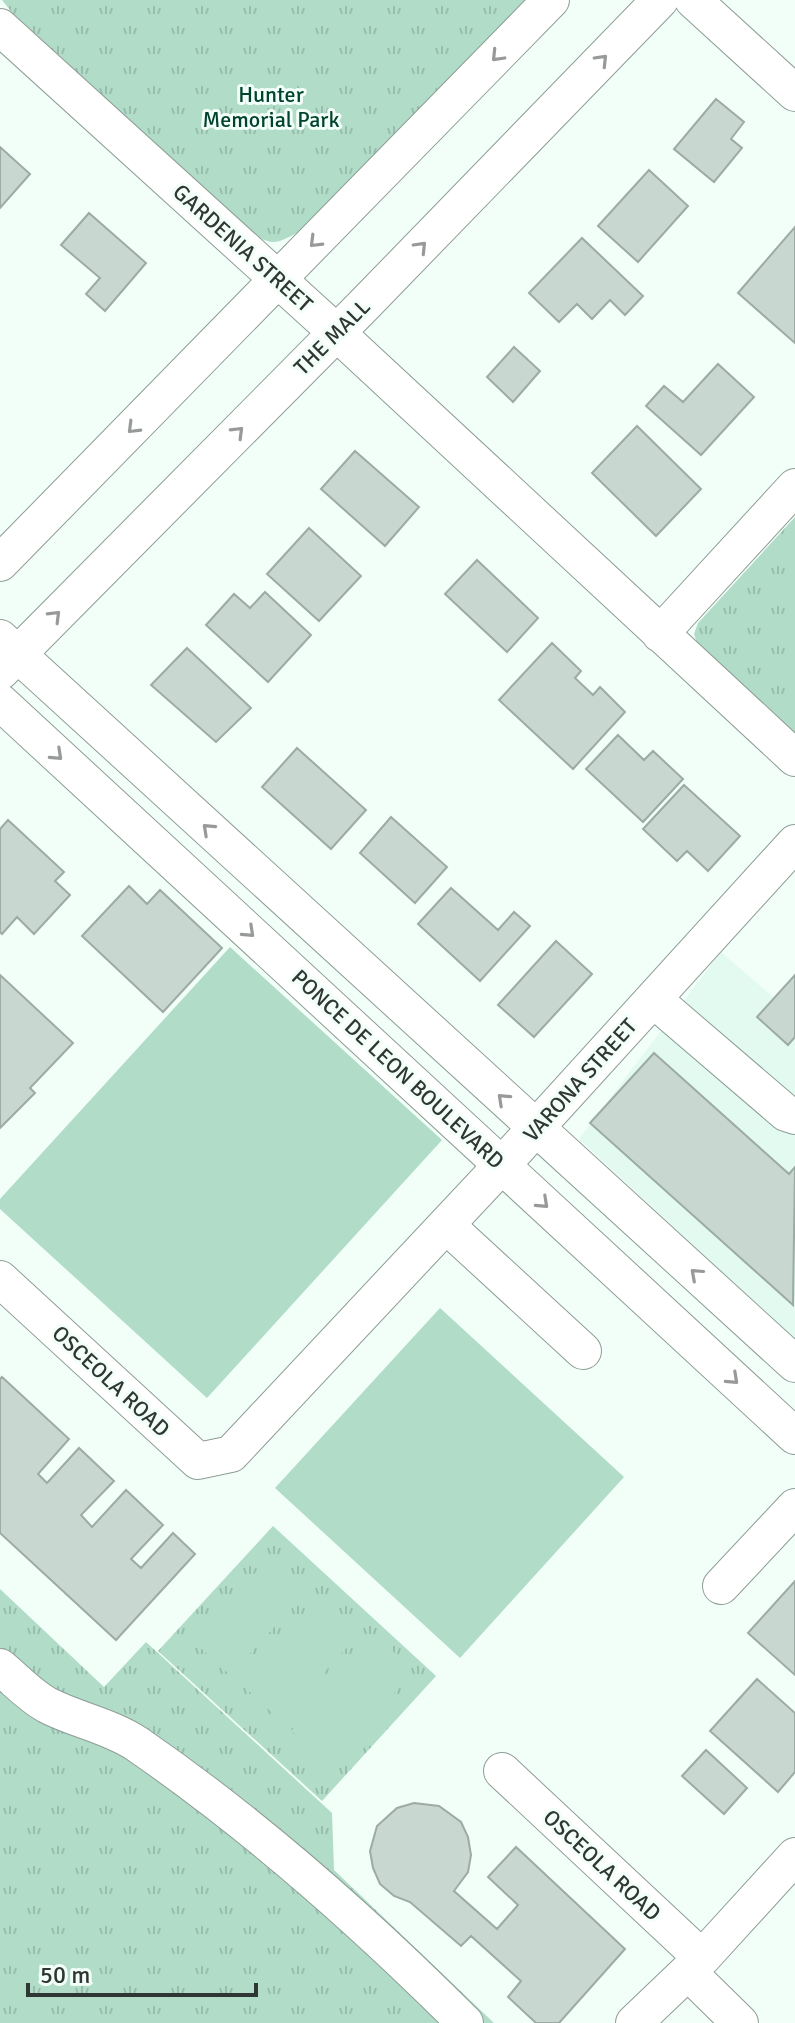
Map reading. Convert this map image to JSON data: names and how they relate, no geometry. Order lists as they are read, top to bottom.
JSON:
{
  "streets": {
    "street": [
      "GARDENIA STREET",
      "THE MALL",
      "PONCE DE LEON BOULEVARD",
      "VARONA STREET",
      "OSCEOLA ROAD"
    ]
  },
  "crossings": [
    ["GARDENIA STREET", "THE MALL"],
    ["PONCE DE LEON BOULEVARD", "VARONA STREET"],
    ["VARONA STREET", "OSCEOLA ROAD"]
  ],
  "parks": ["Hunter Memorial Park"],
  "scale_bar": "50 m"
}
